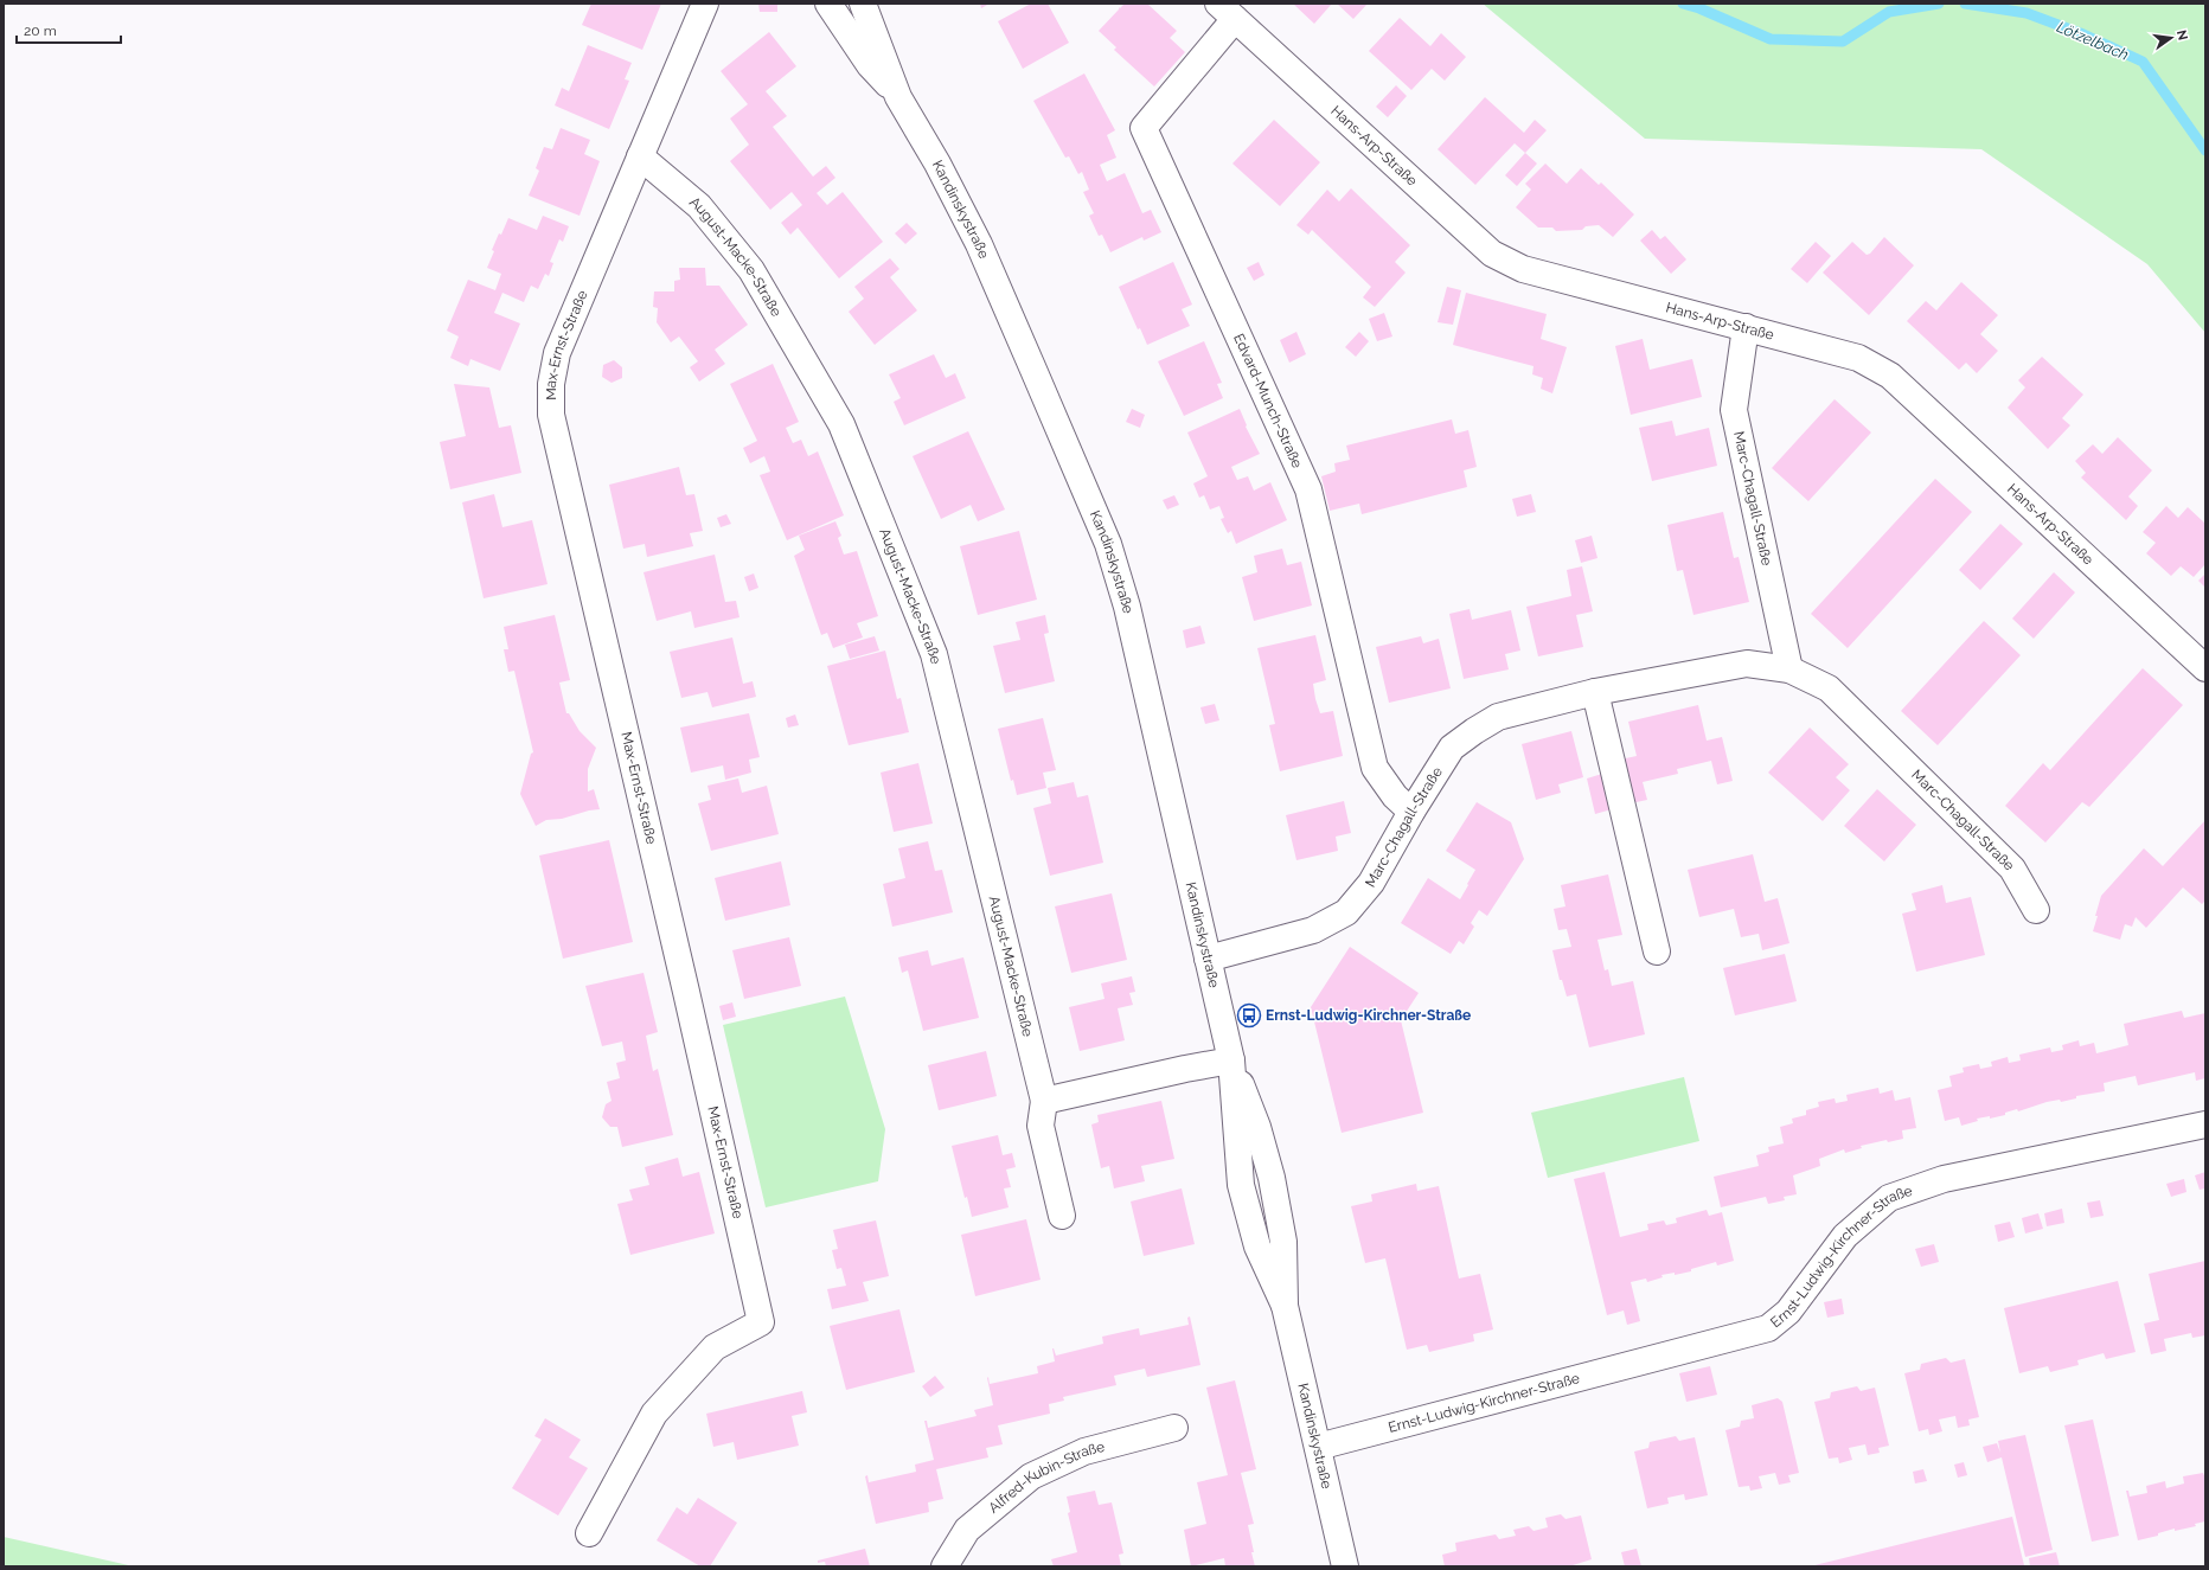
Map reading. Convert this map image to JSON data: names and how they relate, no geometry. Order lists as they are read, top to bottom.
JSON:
{
  "streets": {
    "street": [
      "Hans-Arp-Straße",
      "Kandinskystraße",
      "August-Macke-Straße",
      "Max-Ernst-Straße",
      "Edvard-Munch-Straße",
      "Marc-Chagall-Straße",
      "Ernst-Ludwig-Kirchner-Straße",
      "Alfred-Kubin-Straße"
    ]
  },
  "crossings": [
    ["Hans-Arp-Straße", "Edvard-Munch-Straße"],
    ["Hans-Arp-Straße", "Marc-Chagall-Straße"],
    ["Kandinskystraße", "Marc-Chagall-Straße"],
    ["Kandinskystraße", "Ernst-Ludwig-Kirchner-Straße"],
    ["August-Macke-Straße", "Max-Ernst-Straße"],
    ["Edvard-Munch-Straße", "Marc-Chagall-Straße"]
  ],
  "water": ["Lötzelbach"],
  "places": {
    "bus stop": ["Ernst-Ludwig-Kirchner-Straße"]
  },
  "scale_bar": "20 m",
  "north": "right"
}
